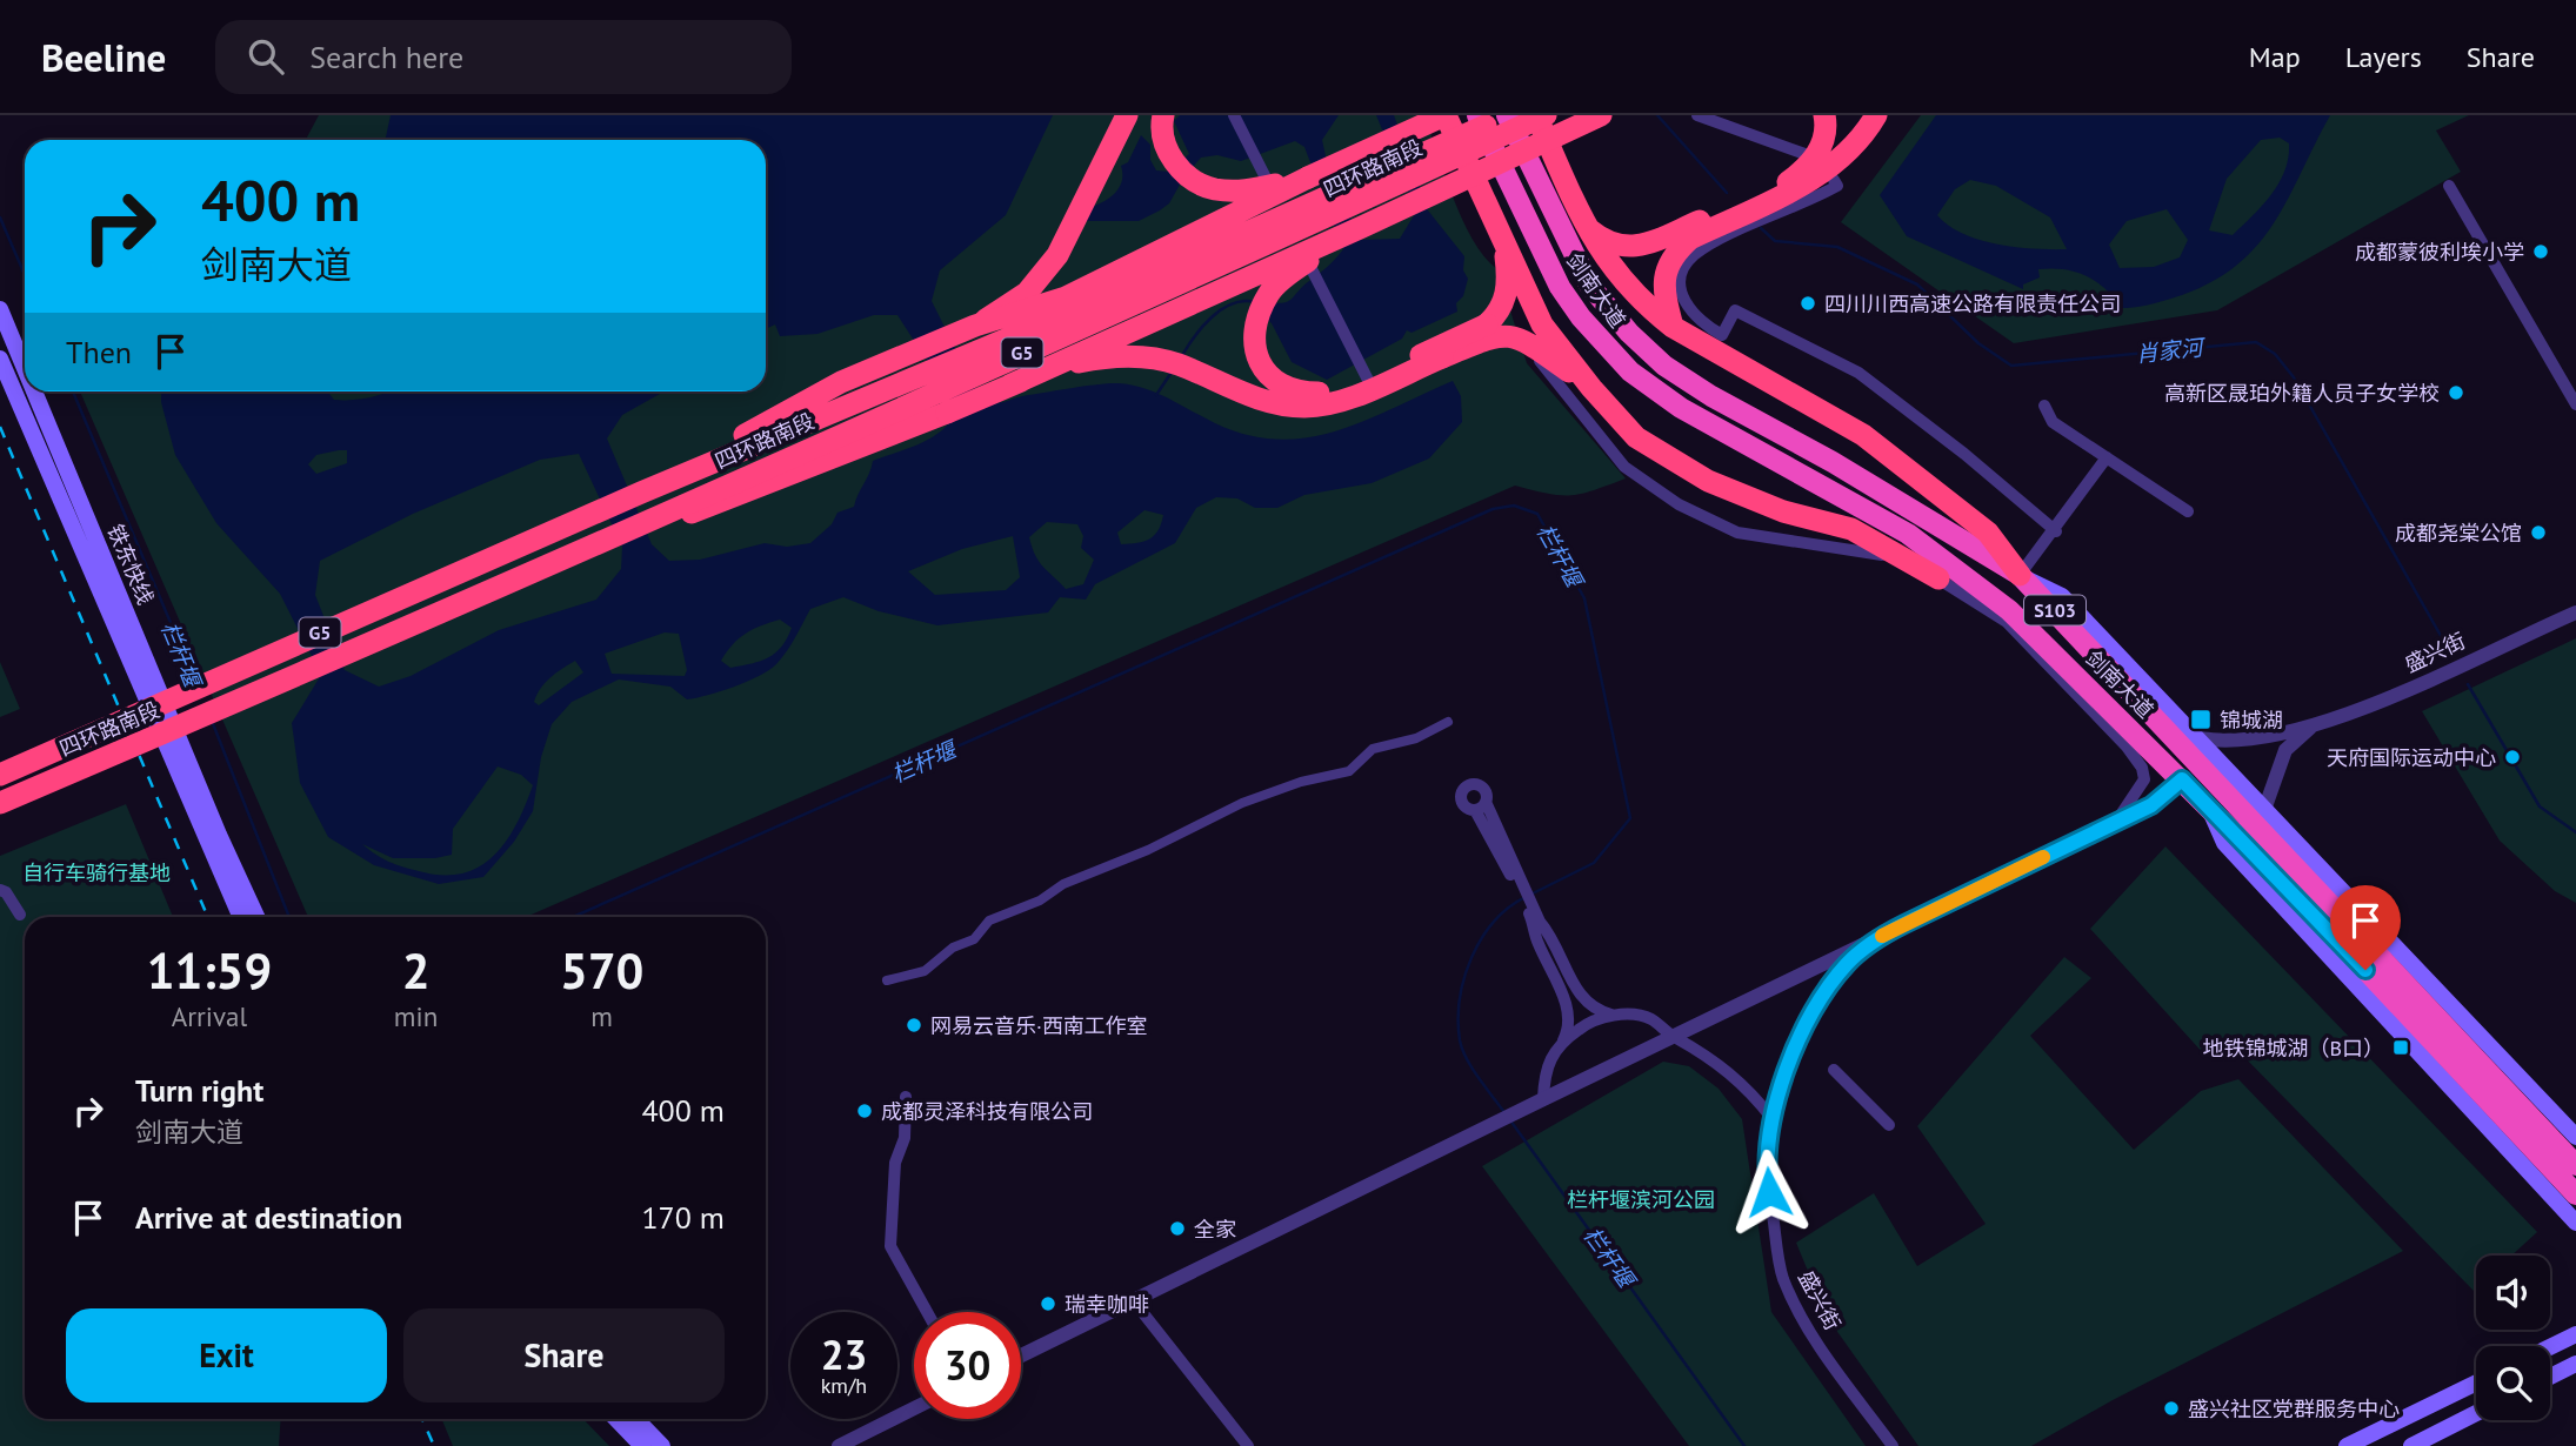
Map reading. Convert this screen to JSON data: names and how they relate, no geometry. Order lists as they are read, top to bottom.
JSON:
{
  "streets": {
    "highway": [
      "四环路南段",
      "剑南大道",
      "G5",
      "S103"
    ],
    "main road": ["铁东快线"],
    "street": ["盛兴街"]
  },
  "crossings": [
    ["四环路南段", "剑南大道"],
    ["剑南大道", "盛兴街"]
  ],
  "water": ["肖家河", "栏杆堰"],
  "parks": ["自行车骑行基地", "栏杆堰滨河公园"],
  "places": {
    "other": [
      "成都蒙彼利埃小学",
      "四川川西高速公路有限责任公司",
      "高新区晟珀外籍人员子女学校",
      "成都尧棠公馆",
      "天府国际运动中心",
      "网易云音乐·西南工作室",
      "成都灵泽科技有限公司",
      "全家",
      "瑞幸咖啡",
      "盛兴社区党群服务中心"
    ],
    "transit": ["锦城湖", "地铁锦城湖（B口）"]
  },
  "page": {
    "header": "Beeline",
    "search": "Search here",
    "nav": ["Map", "Layers", "Share"],
    "turn": ["400 m", "剑南大道"],
    "then": "Then",
    "eta": [
      "11:59",
      "Arrival",
      "2",
      "min",
      "570",
      "m"
    ],
    "list": [
      {
        "name": "Turn right",
        "note": "剑南大道",
        "value": "400 m"
      },
      {
        "name": "Arrive at destination",
        "value": "170 m"
      }
    ],
    "buttons": ["Exit", "Share"],
    "speed": "23 km/h",
    "limit": "30"
  }
}
